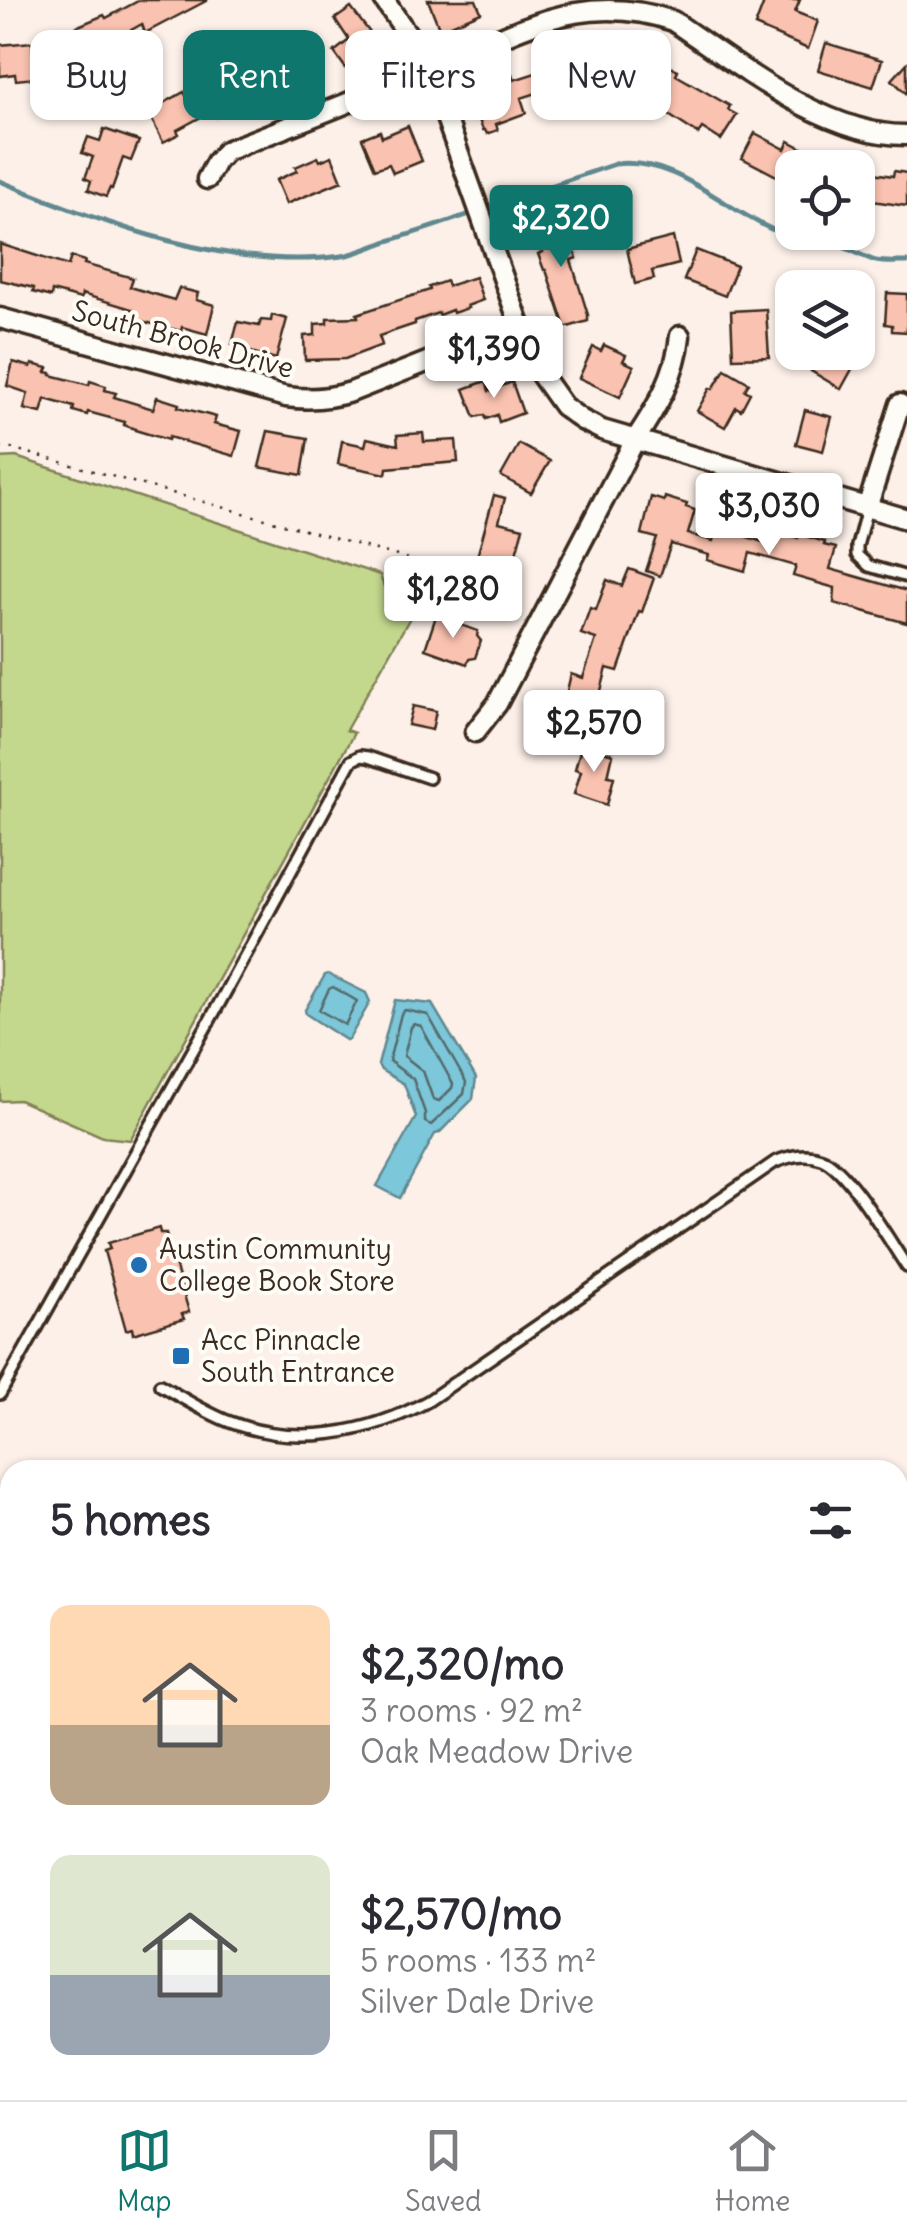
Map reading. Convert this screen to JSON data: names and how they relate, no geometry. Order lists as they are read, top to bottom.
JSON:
{
  "streets": {
    "street": ["South Brook Drive"]
  },
  "places": {
    "other": ["Austin Community College Book Store"],
    "transit": ["Acc Pinnacle South Entrance"]
  },
  "page": {
    "chip": [
      "Buy",
      "Rent",
      "Filters",
      "New"
    ],
    "price": [
      "$2,320",
      "$1,390",
      "$3,030",
      "$1,280",
      "$2,570"
    ],
    "heading": "5 homes",
    "list": [
      {
        "name": "$2,320/mo",
        "note": "3 rooms · 92 m² · Oak Meadow Drive"
      },
      {
        "name": "$2,570/mo",
        "note": "5 rooms · 133 m² · Silver Dale Drive"
      }
    ],
    "tabs": ["Map", "Saved", "Home"]
  }
}
